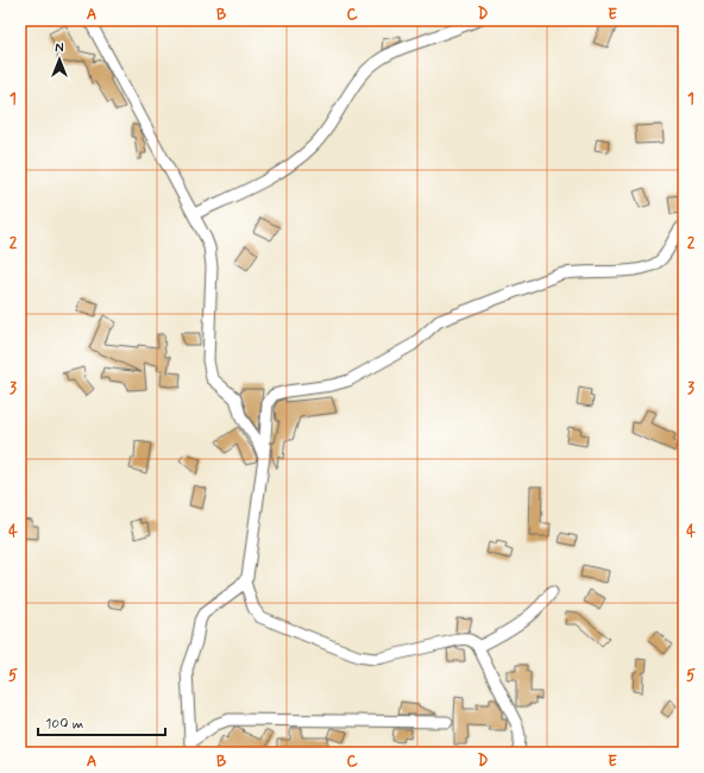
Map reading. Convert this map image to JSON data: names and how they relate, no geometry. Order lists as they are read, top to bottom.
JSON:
{
  "scale_bar": "100 m",
  "north": "top",
  "grid": {
    "columns": [
      "A",
      "B",
      "C",
      "D",
      "E"
    ],
    "rows": [
      "1",
      "2",
      "3",
      "4",
      "5"
    ]
  }
}
